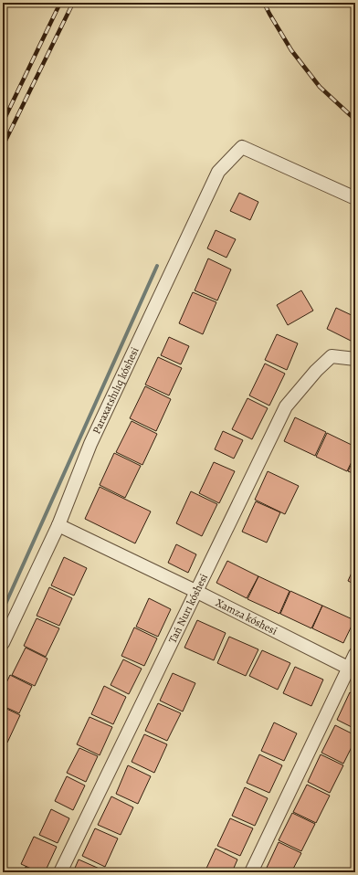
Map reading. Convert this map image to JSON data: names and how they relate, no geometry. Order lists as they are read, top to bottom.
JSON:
{
  "streets": {
    "street": ["Paraxatshılıq kóshesi", "Tań Nurı kóshesi", "Xamza kóshesi"]
  },
  "crossings": [
    ["Paraxatshılıq kóshesi", "Xamza kóshesi"],
    ["Tań Nurı kóshesi", "Xamza kóshesi"]
  ]
}
